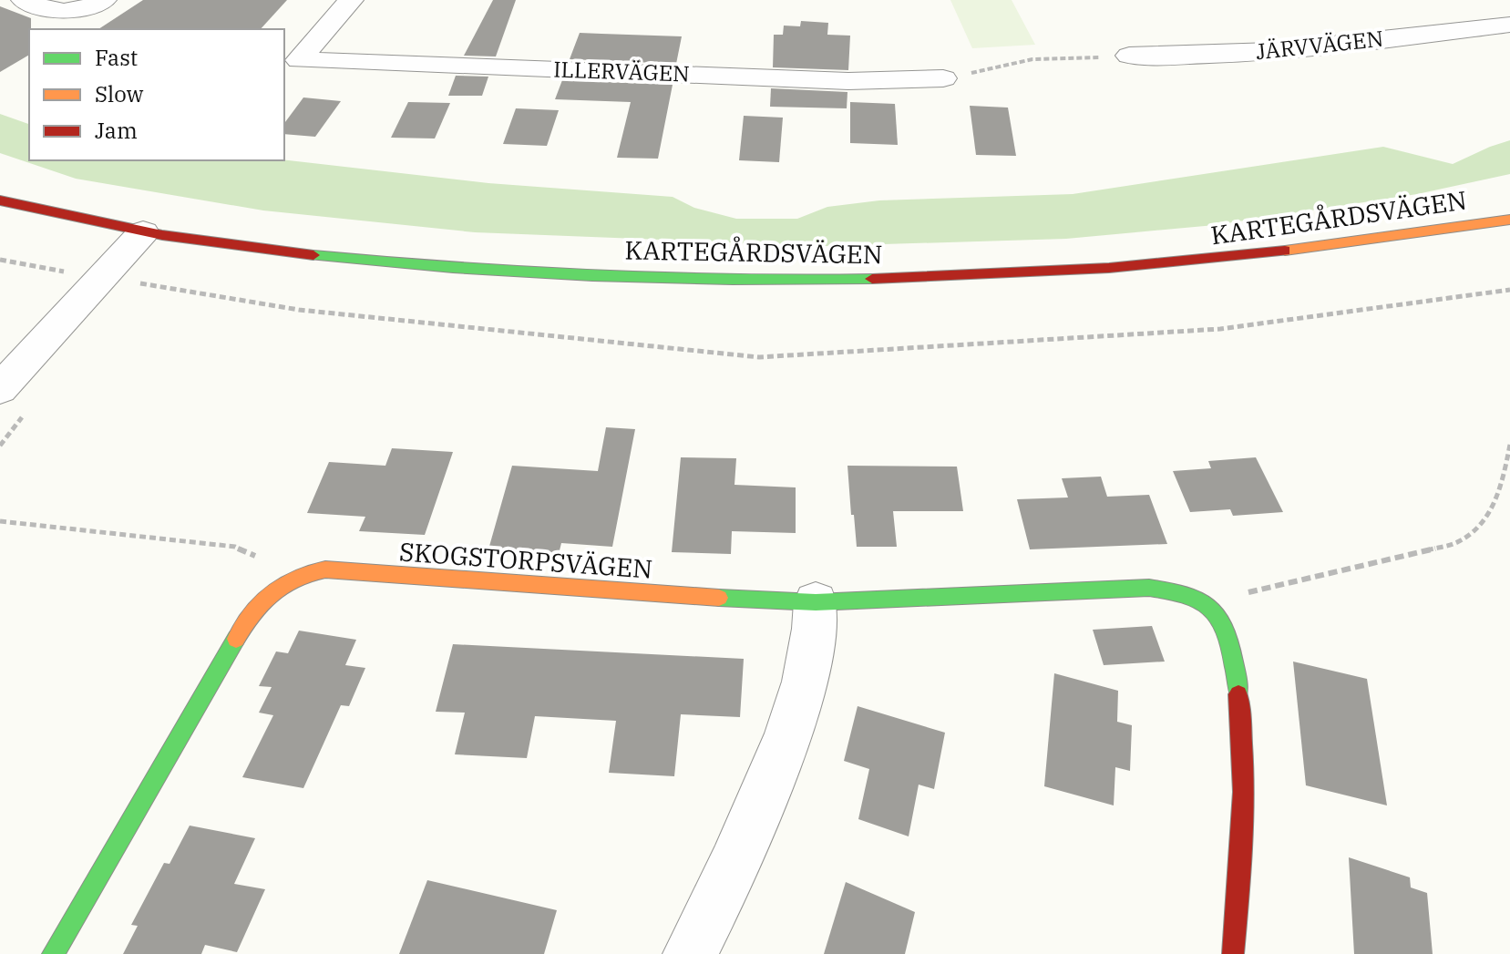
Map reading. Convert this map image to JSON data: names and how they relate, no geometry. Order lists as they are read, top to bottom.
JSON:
{
  "streets": {
    "street": [
      "JÄRVVÄGEN",
      "ILLERVÄGEN",
      "KARTEGÅRDSVÄGEN",
      "SKOGSTORPSVÄGEN"
    ]
  },
  "legend": ["Fast", "Slow", "Jam"]
}
